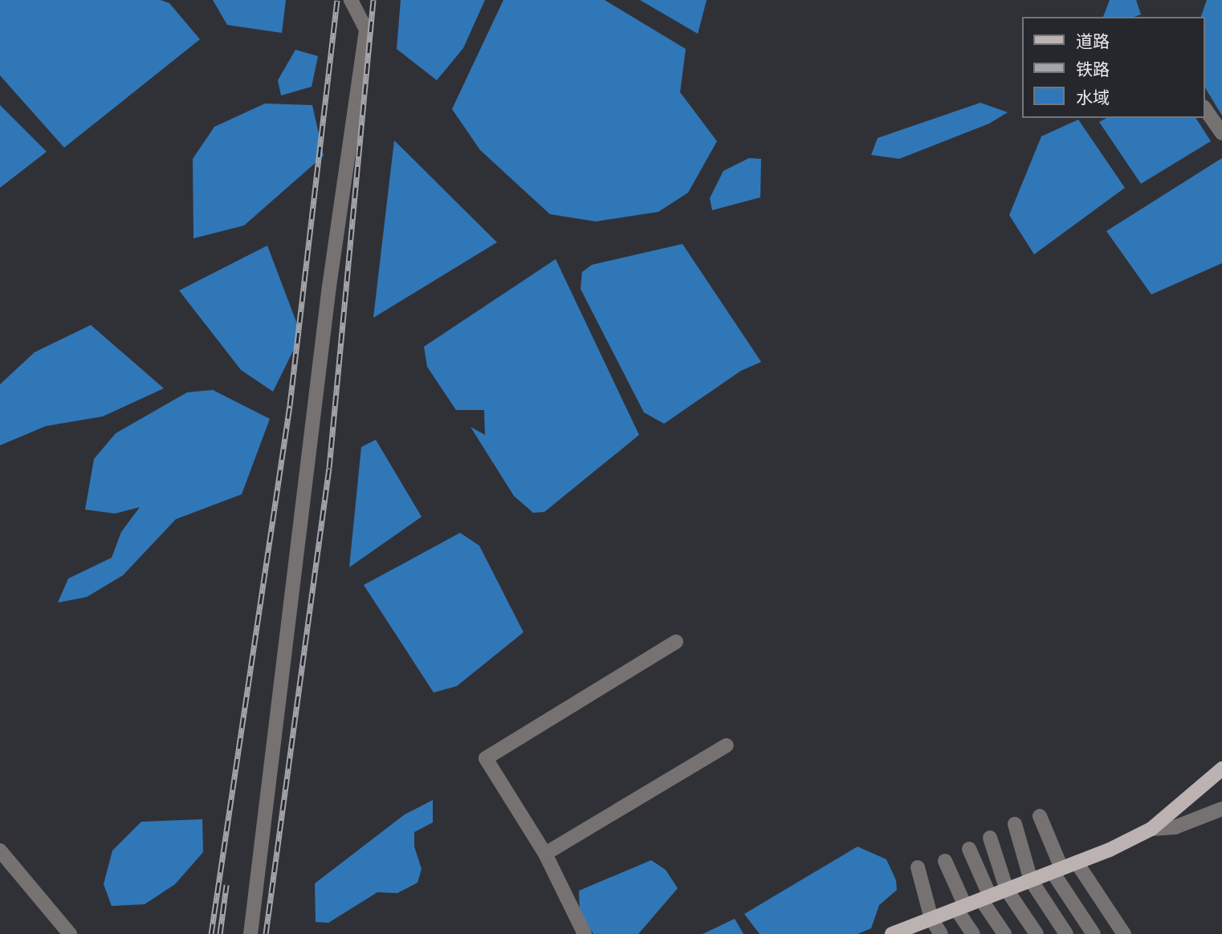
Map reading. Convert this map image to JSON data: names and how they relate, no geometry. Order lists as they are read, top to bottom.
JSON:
{
  "legend": ["道路", "铁路", "水域"]
}
